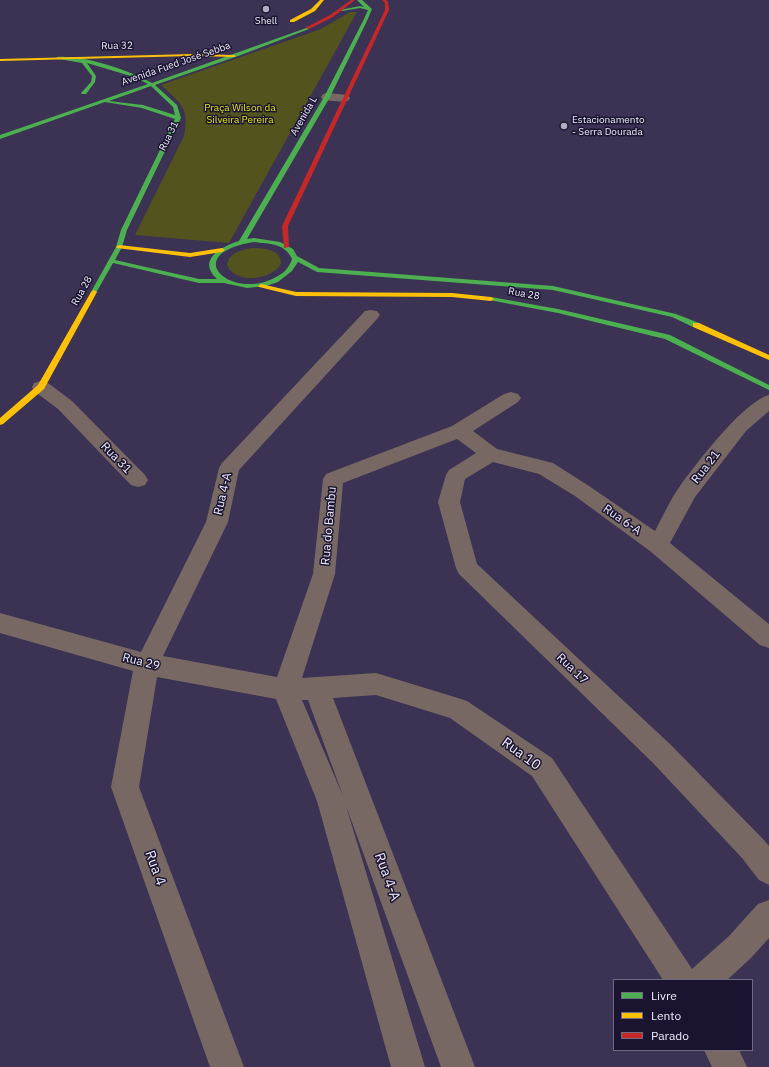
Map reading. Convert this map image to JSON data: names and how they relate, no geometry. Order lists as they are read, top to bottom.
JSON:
{
  "streets": {
    "main road": [
      "Rua 32",
      "Avenida Fued José Sebba",
      "Avenida L",
      "Rua 31",
      "Rua 28"
    ],
    "street": [
      "Rua 21",
      "Rua 4-A",
      "Rua 6-A",
      "Rua do Bambu",
      "Rua 29",
      "Rua 17",
      "Rua 10",
      "Rua 4"
    ]
  },
  "crossings": [
    ["Rua 32", "Avenida Fued José Sebba"],
    ["Rua 32", "Rua 31"],
    ["Avenida Fued José Sebba", "Rua 31"],
    ["Rua 31", "Rua 28"],
    ["Rua 21", "Rua 6-A"],
    ["Rua 4-A", "Rua 29"],
    ["Rua 4-A", "Rua 10"],
    ["Rua 4-A", "Rua 4"],
    ["Rua 6-A", "Rua do Bambu"],
    ["Rua 6-A", "Rua 17"],
    ["Rua do Bambu", "Rua 29"],
    ["Rua do Bambu", "Rua 10"],
    ["Rua 29", "Rua 10"],
    ["Rua 29", "Rua 4"]
  ],
  "parks": ["Praça Wilson da Silveira Pereira"],
  "places": ["Shell", "Estacionamento - Serra Dourada"],
  "legend": ["Livre", "Lento", "Parado"]
}
